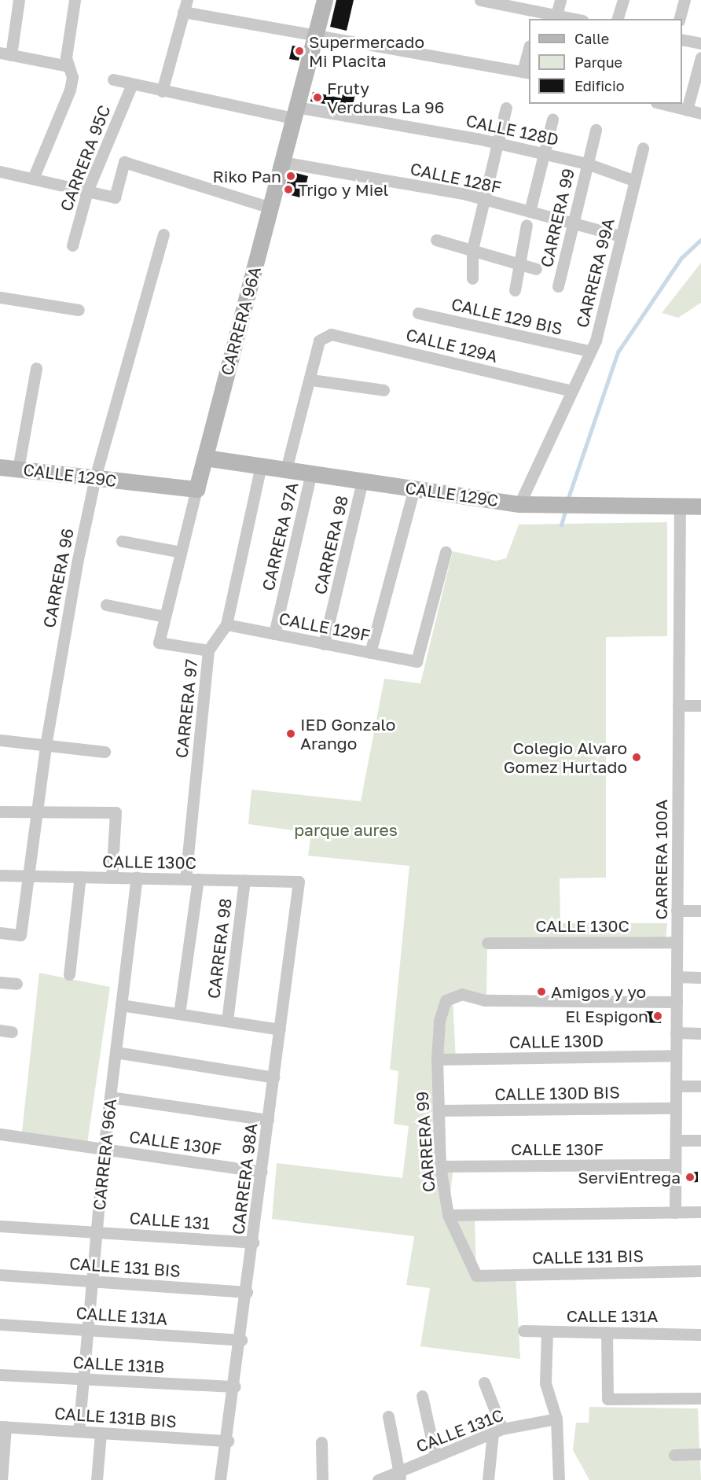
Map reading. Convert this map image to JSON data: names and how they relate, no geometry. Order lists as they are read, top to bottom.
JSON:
{
  "streets": {
    "street": [
      "CALLE 128D",
      "CARRERA 95C",
      "CALLE 128F",
      "CARRERA 99",
      "CARRERA 99A",
      "CALLE 129 BIS",
      "CARRERA 96A",
      "CALLE 129A",
      "CALLE 129C",
      "CARRERA 97A",
      "CARRERA 98",
      "CARRERA 96",
      "CALLE 129F",
      "CARRERA 97",
      "CARRERA 100A",
      "CALLE 130C",
      "CALLE 130D",
      "CALLE 130D BIS",
      "CALLE 130F",
      "CARRERA 98A",
      "CALLE 131",
      "CALLE 131 BIS",
      "CALLE 131A",
      "CALLE 131B",
      "CALLE 131B BIS",
      "CALLE 131C"
    ]
  },
  "crossings": [
    ["CALLE 128D", "CARRERA 95C"],
    ["CALLE 128D", "CARRERA 99"],
    ["CALLE 128D", "CARRERA 99A"],
    ["CALLE 128D", "CARRERA 96A"],
    ["CALLE 128F", "CARRERA 99"],
    ["CALLE 128F", "CARRERA 99A"],
    ["CALLE 128F", "CARRERA 96A"],
    ["CARRERA 99", "CARRERA 100A"],
    ["CARRERA 99", "CALLE 130D"],
    ["CARRERA 99", "CALLE 130D BIS"],
    ["CARRERA 99", "CALLE 130F"],
    ["CARRERA 99", "CALLE 131 BIS"],
    ["CARRERA 99A", "CALLE 129 BIS"],
    ["CARRERA 99A", "CALLE 129A"],
    ["CARRERA 99A", "CALLE 129C"],
    ["CARRERA 96A", "CALLE 129C"],
    ["CARRERA 96A", "CARRERA 97"],
    ["CARRERA 96A", "CALLE 130C"],
    ["CARRERA 96A", "CALLE 130F"],
    ["CARRERA 96A", "CALLE 131"],
    ["CARRERA 96A", "CALLE 131 BIS"],
    ["CARRERA 96A", "CALLE 131A"],
    ["CARRERA 96A", "CALLE 131B"],
    ["CARRERA 96A", "CALLE 131B BIS"],
    ["CALLE 129C", "CARRERA 97A"],
    ["CALLE 129C", "CARRERA 98"],
    ["CALLE 129C", "CARRERA 96"],
    ["CALLE 129C", "CARRERA 97"],
    ["CALLE 129C", "CARRERA 100A"],
    ["CARRERA 97A", "CALLE 129F"],
    ["CARRERA 98", "CALLE 129F"],
    ["CARRERA 98", "CALLE 130C"],
    ["CARRERA 96", "CALLE 130C"],
    ["CALLE 129F", "CARRERA 97"],
    ["CARRERA 97", "CALLE 130C"],
    ["CARRERA 100A", "CALLE 130C"],
    ["CARRERA 100A", "CALLE 130D"],
    ["CARRERA 100A", "CALLE 130D BIS"],
    ["CARRERA 100A", "CALLE 130F"],
    ["CALLE 130C", "CARRERA 98A"],
    ["CALLE 130F", "CARRERA 98A"],
    ["CARRERA 98A", "CALLE 131"],
    ["CARRERA 98A", "CALLE 131 BIS"],
    ["CARRERA 98A", "CALLE 131A"],
    ["CARRERA 98A", "CALLE 131B"],
    ["CARRERA 98A", "CALLE 131B BIS"]
  ],
  "parks": ["parque aures"],
  "places": [
    "Supermercado Mi Placita",
    "Fruty Verduras La 96",
    "Riko Pan",
    "Trigo y Miel",
    "IED Gonzalo Arango",
    "Colegio Alvaro Gomez Hurtado",
    "Amigos y yo",
    "El Espigon",
    "ServiEntrega"
  ],
  "legend": ["Calle", "Parque", "Edificio"]
}
